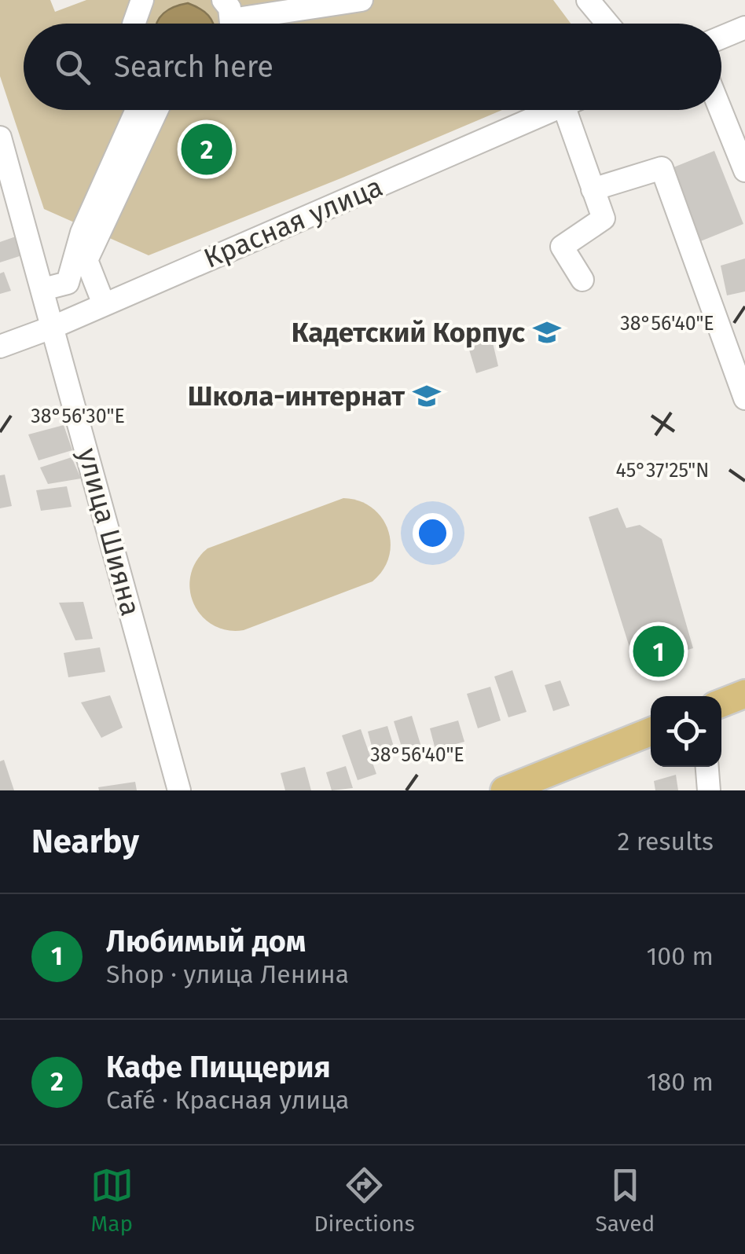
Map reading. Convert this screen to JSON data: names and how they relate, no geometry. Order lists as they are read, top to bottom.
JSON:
{
  "streets": {
    "street": ["Красная улица", "улица Шияна"]
  },
  "crossings": [
    ["Красная улица", "улица Шияна"]
  ],
  "places": {
    "school or university": ["Кадетский Корпус", "Школа-интернат"]
  },
  "page": {
    "search": "Search here",
    "pins": ["2", "1"],
    "heading": ["Nearby", "2 results"],
    "list": [
      {
        "mark": "1",
        "name": "Любимый дом",
        "note": "Shop · улица Ленина",
        "value": "100 m"
      },
      {
        "mark": "2",
        "name": "Кафе Пиццерия",
        "note": "Café · Красная улица",
        "value": "180 m"
      }
    ],
    "nav": ["Map", "Directions", "Saved"]
  },
  "coordinates": ["38°56'40\"E", "38°56'30\"E", "45°37'25\"N"]
}
